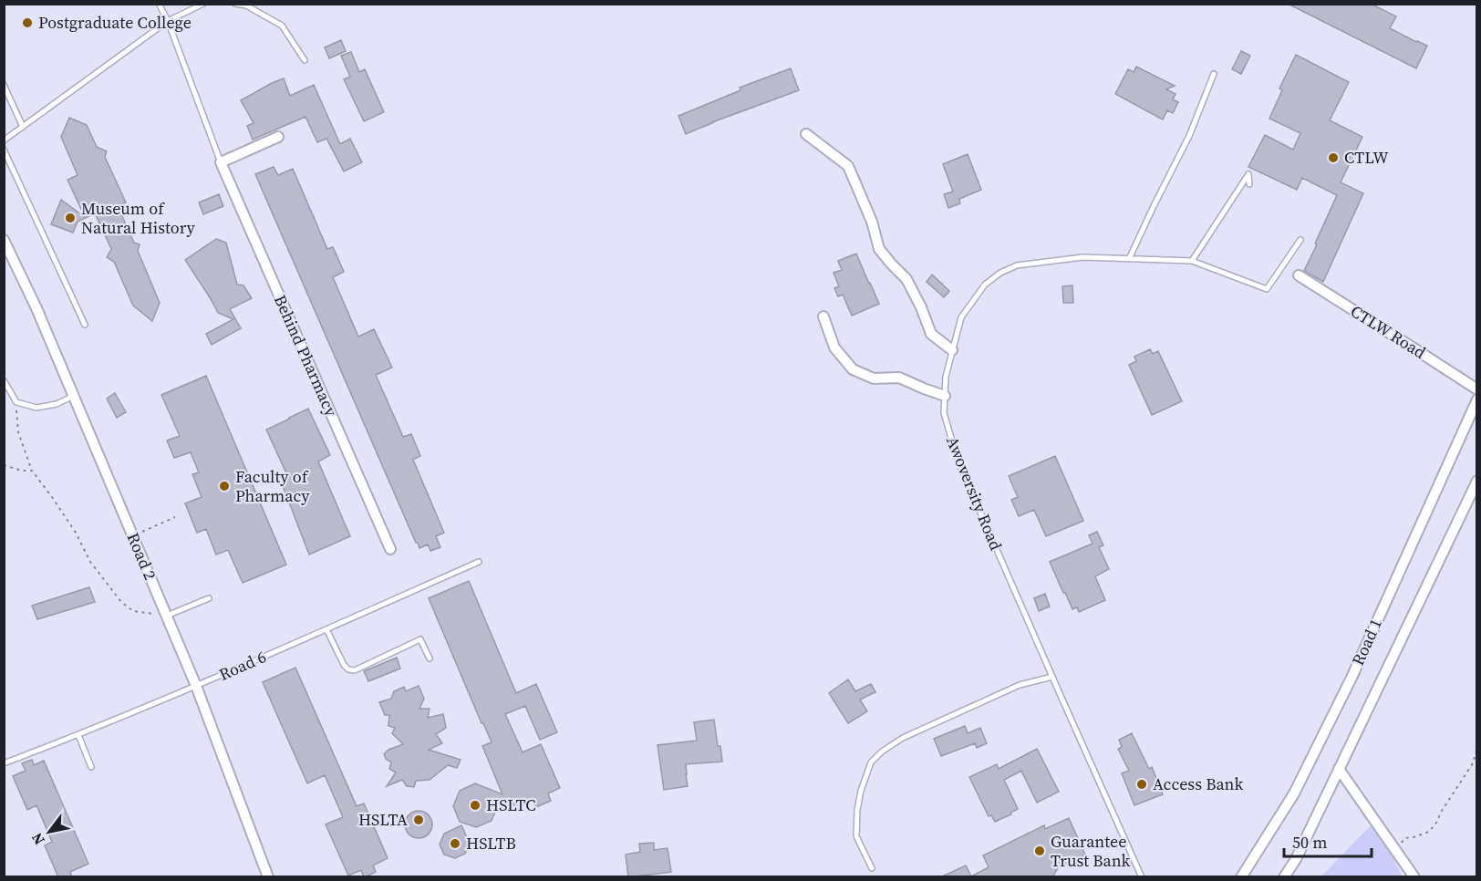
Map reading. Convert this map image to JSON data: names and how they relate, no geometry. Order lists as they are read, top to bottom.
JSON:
{
  "streets": {
    "street": [
      "CTLW Road",
      "Behind Pharmacy",
      "Road 2",
      "Road 1"
    ],
    "lane": ["Awoversity Road", "Road 6"]
  },
  "crossings": [
    ["Road 2", "Road 6"]
  ],
  "places": [
    "Postgraduate College",
    "CTLW",
    "Museum of Natural History",
    "Faculty of Pharmacy",
    "Access Bank",
    "HSLTC",
    "HSLTA",
    "HSLTB",
    "Guarantee Trust Bank"
  ],
  "scale_bar": "50 m",
  "north": "bottom left"
}
